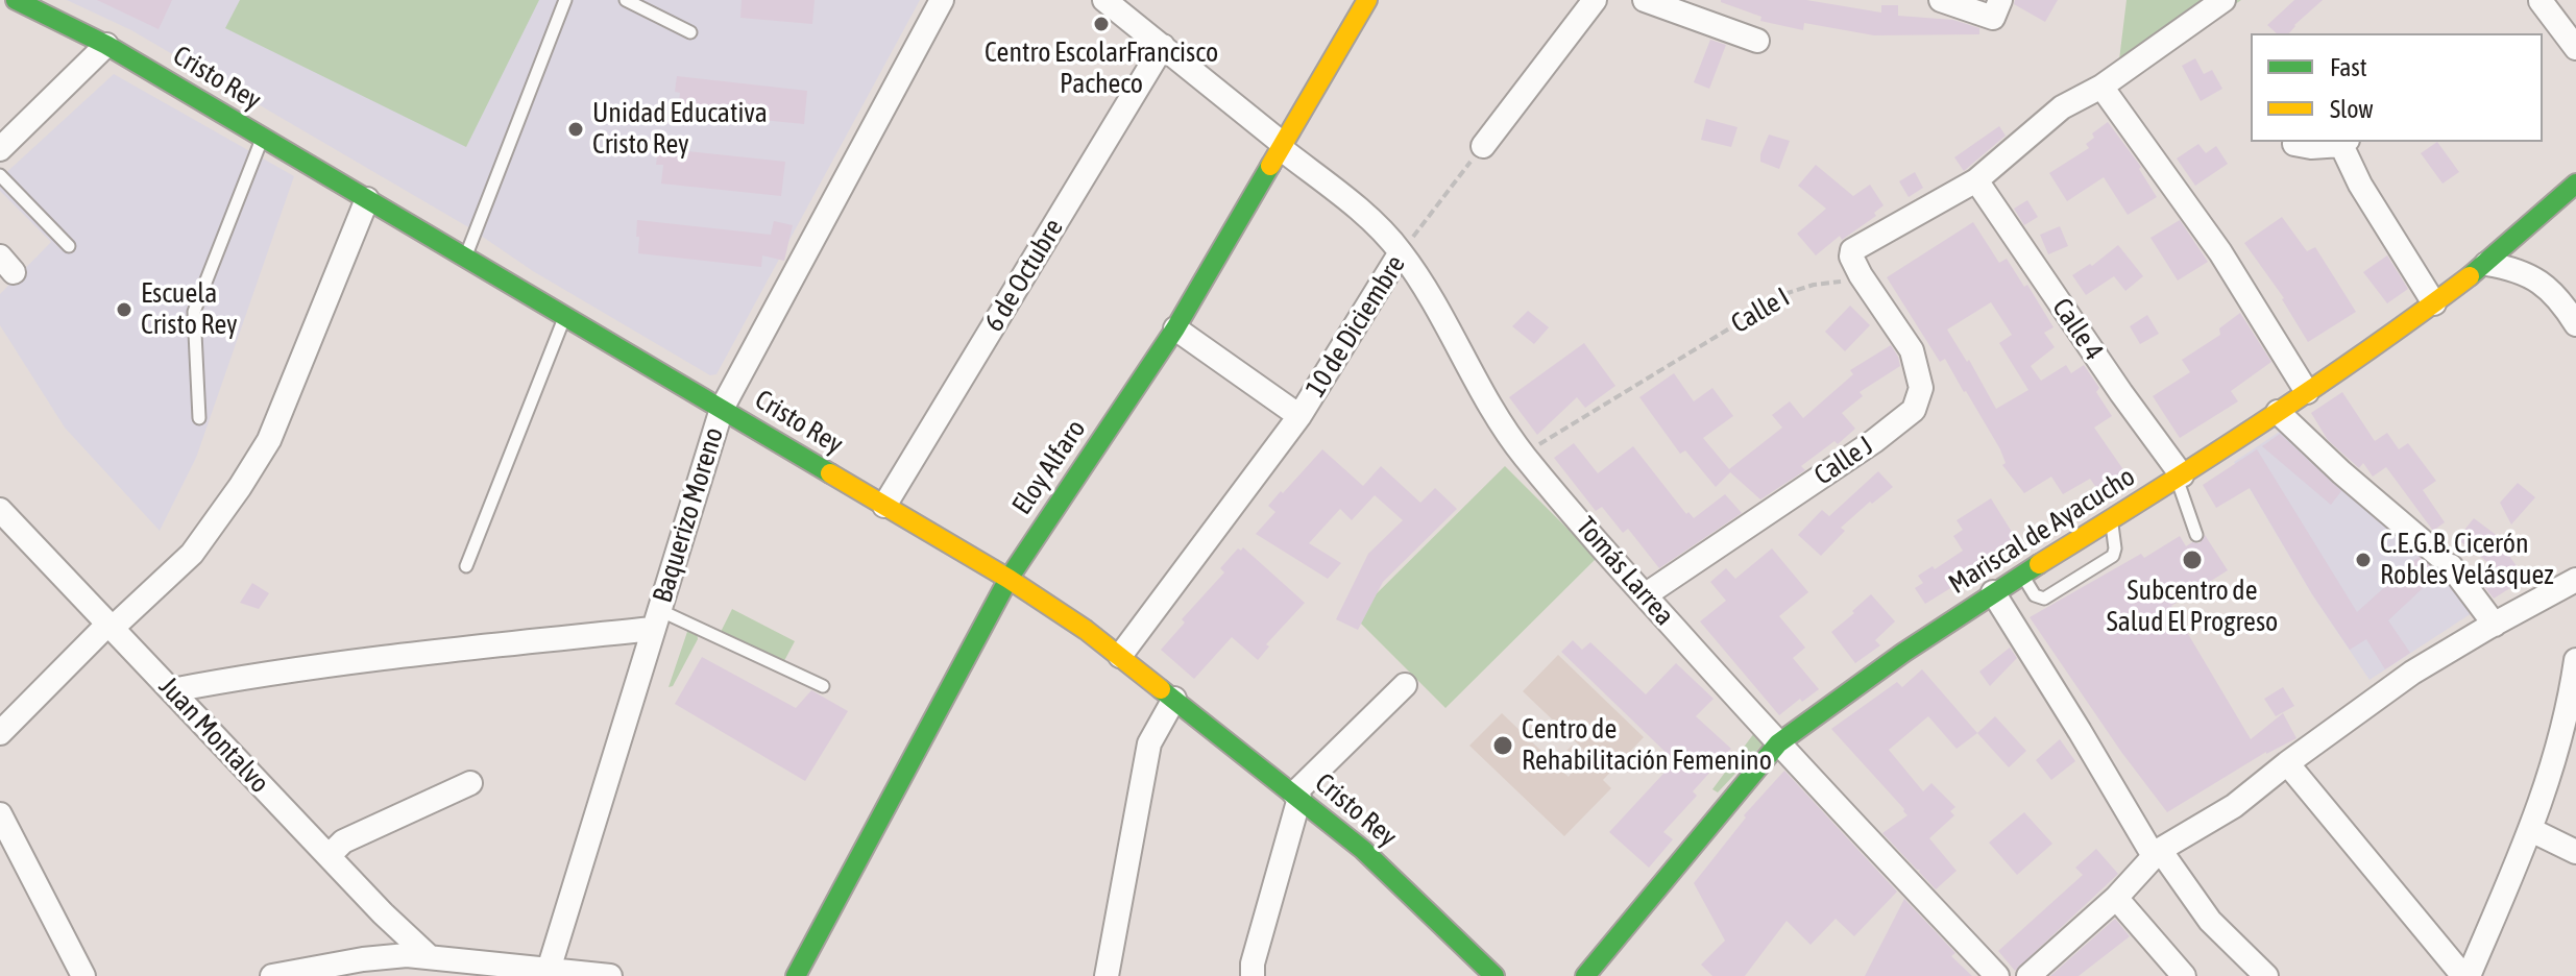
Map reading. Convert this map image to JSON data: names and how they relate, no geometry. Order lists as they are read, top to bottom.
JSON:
{
  "streets": {
    "street": [
      "Cristo Rey",
      "6 de Octubre",
      "10 de Diciembre",
      "Calle 4",
      "Calle J",
      "Eloy Alfaro",
      "Baquerizo Moreno",
      "Mariscal de Ayacucho",
      "Tomás Larrea",
      "Juan Montalvo"
    ],
    "path": ["Calle I"]
  },
  "crossings": [
    ["Cristo Rey", "6 de Octubre"],
    ["Cristo Rey", "10 de Diciembre"],
    ["Cristo Rey", "Eloy Alfaro"],
    ["Cristo Rey", "Baquerizo Moreno"],
    ["6 de Octubre", "Tomás Larrea"],
    ["Calle I", "Calle J"],
    ["Calle I", "Tomás Larrea"],
    ["10 de Diciembre", "Tomás Larrea"],
    ["Calle 4", "Mariscal de Ayacucho"],
    ["Calle J", "Tomás Larrea"],
    ["Eloy Alfaro", "Tomás Larrea"],
    ["Mariscal de Ayacucho", "Tomás Larrea"]
  ],
  "places": [
    "Centro EscolarFrancisco Pacheco",
    "Unidad Educativa Cristo Rey",
    "Escuela Cristo Rey",
    "Subcentro de Salud El Progreso",
    "C.E.G.B. Cicerón Robles Velásquez",
    "Centro de Rehabilitación Femenino"
  ],
  "legend": ["Fast", "Slow"]
}
